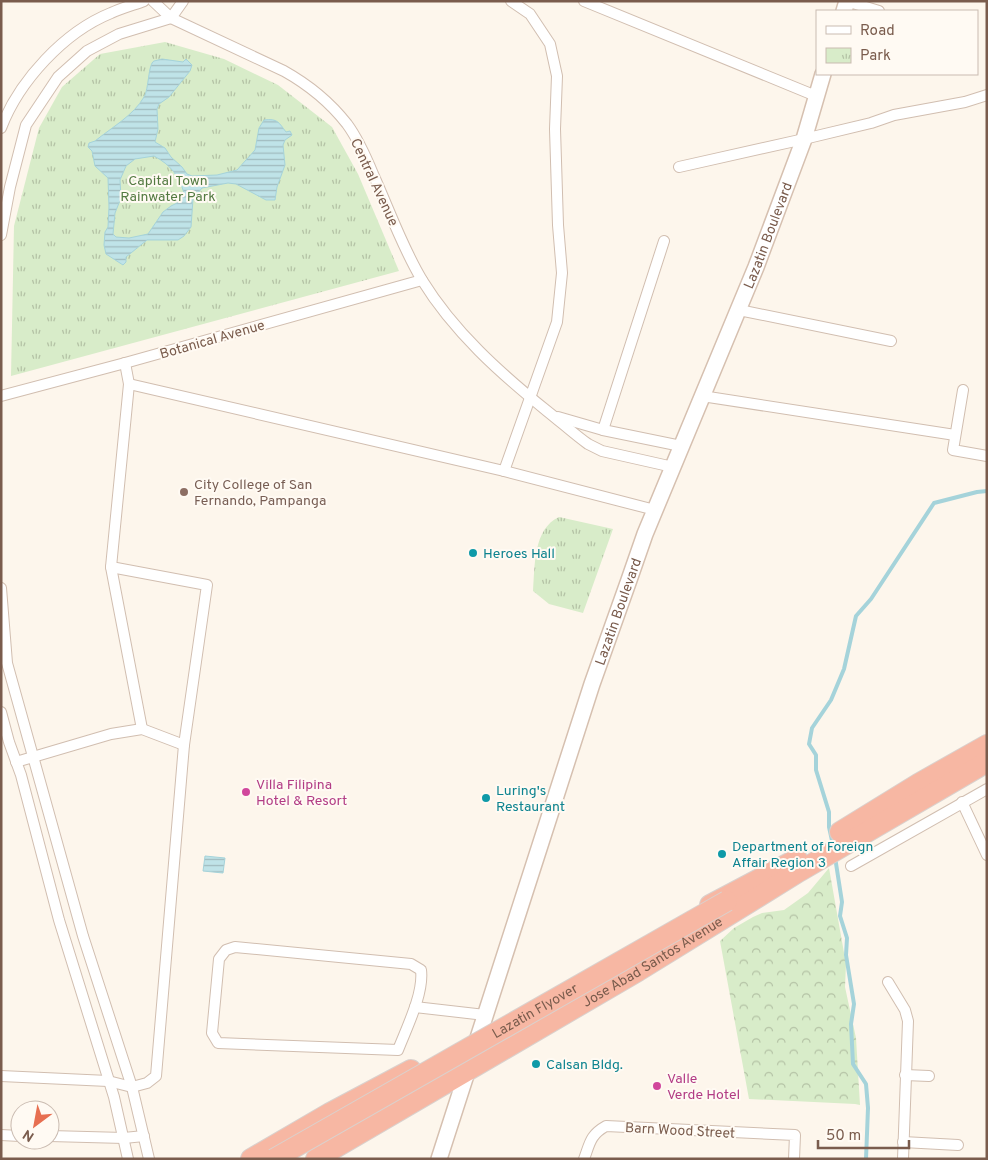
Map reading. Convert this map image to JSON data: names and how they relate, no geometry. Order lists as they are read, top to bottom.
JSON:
{
  "streets": {
    "highway": ["Jose Abad Santos Avenue", "Lazatin Flyover"],
    "main road": ["Lazatin Boulevard"],
    "street": ["Central Avenue", "Botanical Avenue", "Barn Wood Street"]
  },
  "crossings": [
    ["Central Avenue", "Lazatin Boulevard"],
    ["Central Avenue", "Botanical Avenue"],
    ["Lazatin Boulevard", "Jose Abad Santos Avenue"],
    ["Jose Abad Santos Avenue", "Lazatin Flyover"]
  ],
  "parks": ["Capital Town Rainwater Park"],
  "places": [
    "City College of San Fernando, Pampanga",
    "Heroes Hall",
    "Villa Filipina Hotel & Resort",
    "Luring's Restaurant",
    "Department of Foreign Affair Region 3",
    "Calsan Bldg.",
    "Valle Verde Hotel"
  ],
  "legend": ["Road", "Park"],
  "scale_bar": "50 m",
  "north": "bottom left"
}
